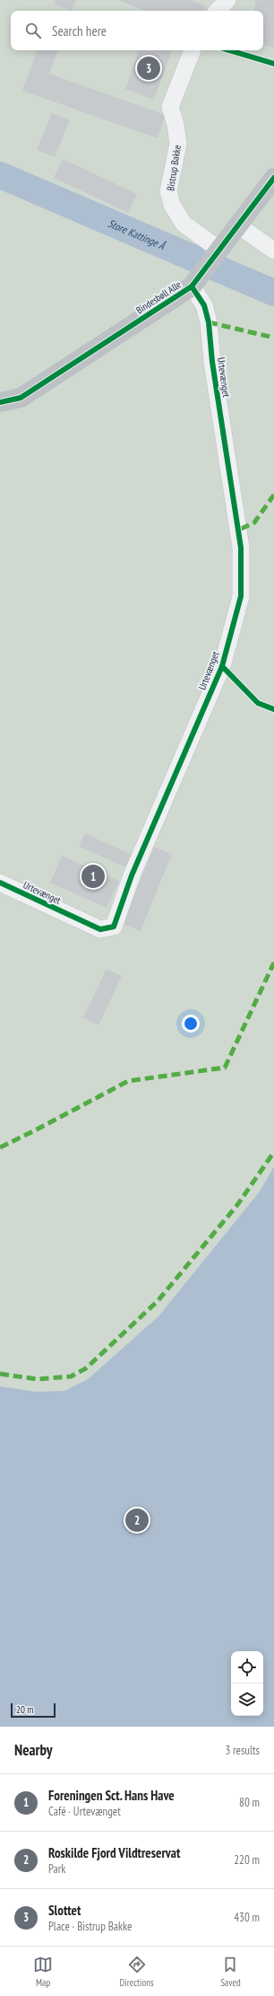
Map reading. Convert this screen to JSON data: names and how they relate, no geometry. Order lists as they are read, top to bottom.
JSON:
{
  "streets": {
    "street": ["Bistrup Bakke", "Bindesbøll Alle", "Urtevænget"]
  },
  "crossings": [
    ["Bistrup Bakke", "Bindesbøll Alle"],
    ["Bindesbøll Alle", "Urtevænget"]
  ],
  "water": ["Store Kattinge Å"],
  "scale_bar": "20 m",
  "page": {
    "search": "Search here",
    "pins": ["3", "1", "2"],
    "scale": "20 m",
    "heading": ["Nearby", "3 results"],
    "list": [
      {
        "mark": "1",
        "name": "Foreningen Sct. Hans Have",
        "note": "Café · Urtevænget",
        "value": "80 m"
      },
      {
        "mark": "2",
        "name": "Roskilde Fjord Vildtreservat",
        "note": "Park",
        "value": "220 m"
      },
      {
        "mark": "3",
        "name": "Slottet",
        "note": "Place · Bistrup Bakke",
        "value": "430 m"
      }
    ],
    "nav": ["Map", "Directions", "Saved"]
  }
}
